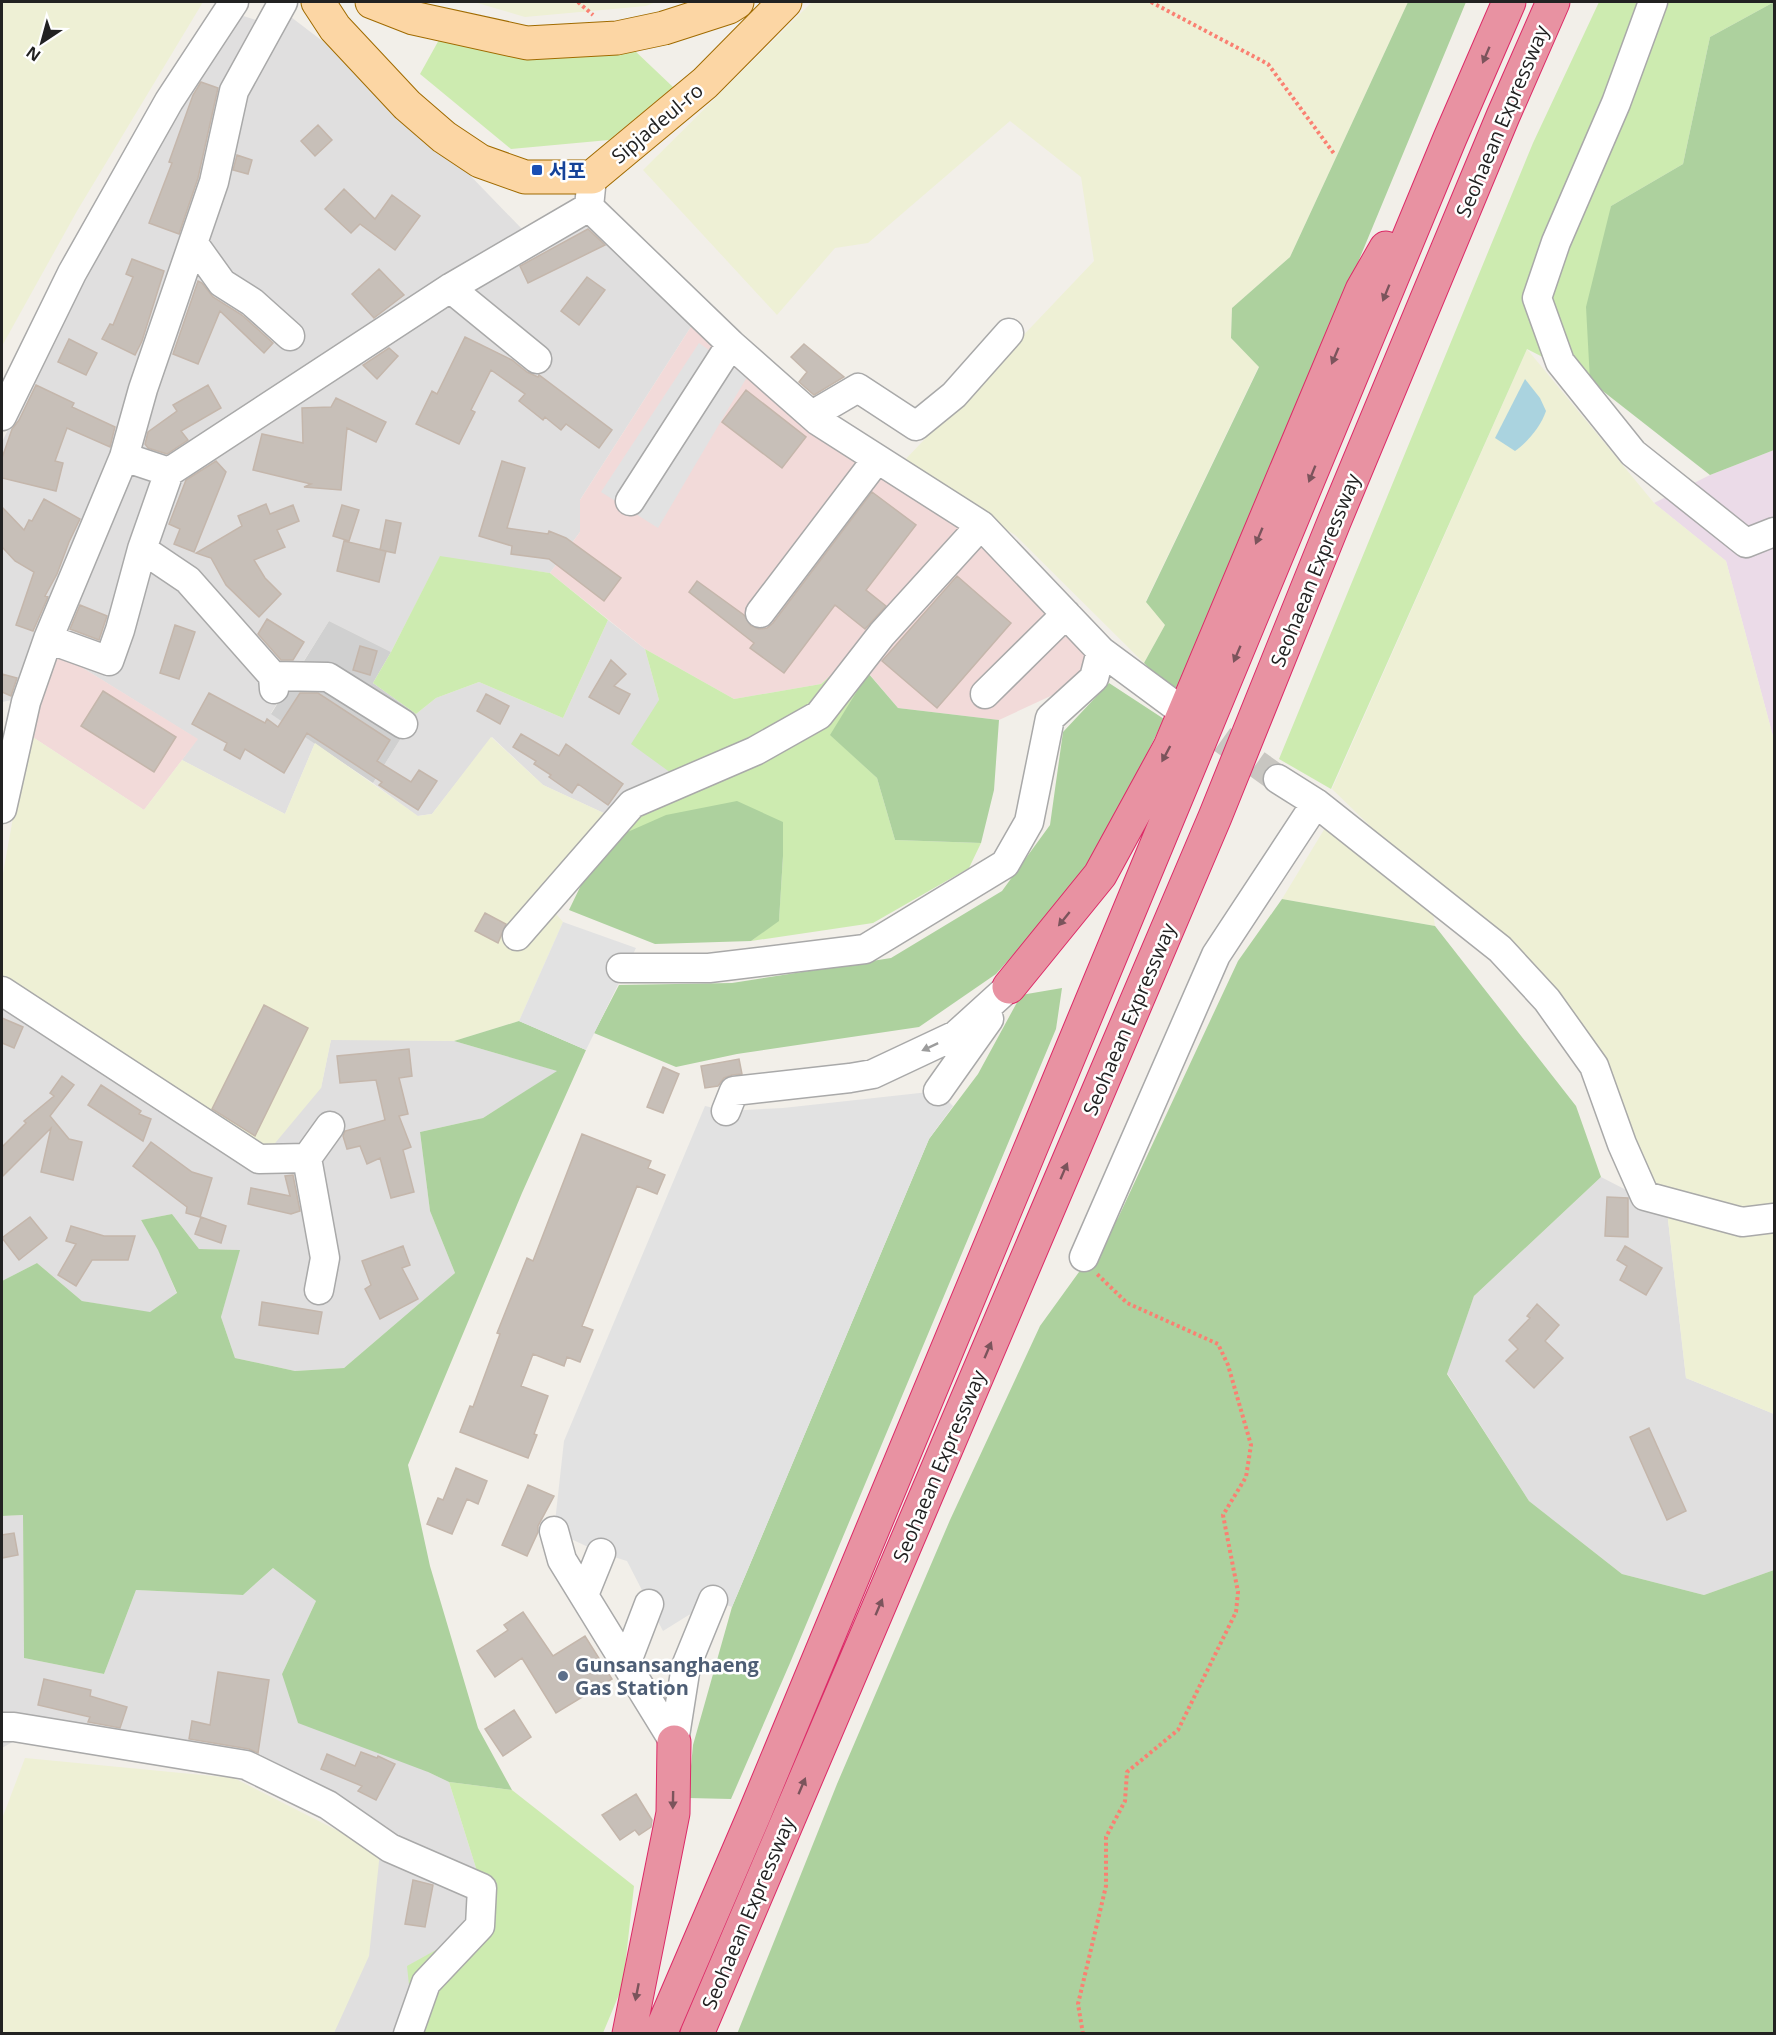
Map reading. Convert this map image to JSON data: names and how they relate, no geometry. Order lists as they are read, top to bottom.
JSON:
{
  "streets": {
    "highway": ["Seohaean Expressway"],
    "main road": ["Sipjadeul-ro"]
  },
  "places": {
    "transit": ["서포"],
    "other": ["Gunsansanghaeng Gas Station"]
  },
  "north": "bottom left"
}
